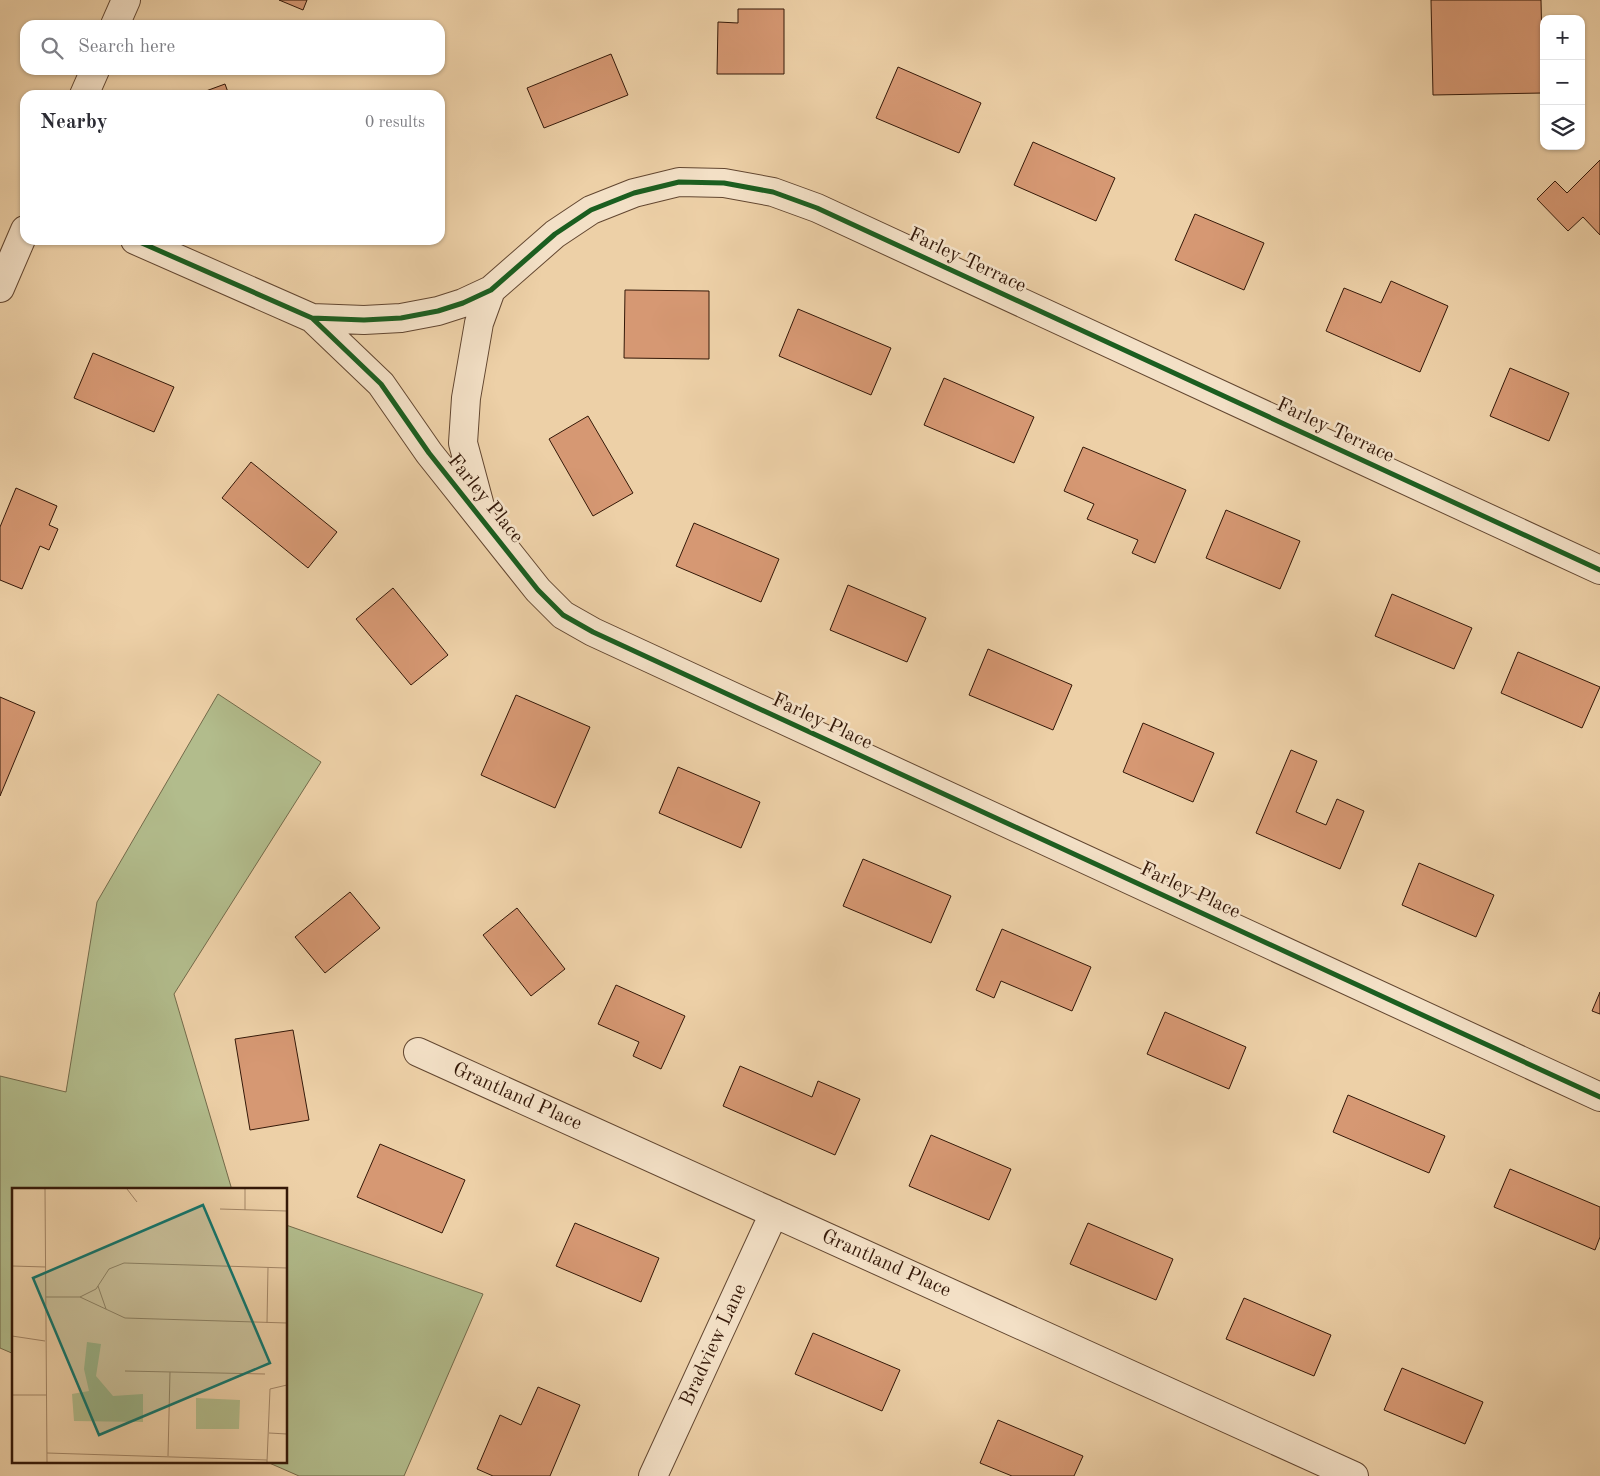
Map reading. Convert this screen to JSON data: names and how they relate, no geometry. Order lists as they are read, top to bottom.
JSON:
{
  "streets": {
    "street": [
      "Farley Terrace",
      "Farley Place",
      "Grantland Place",
      "Bradview Lane"
    ]
  },
  "crossings": [
    ["Farley Terrace", "Farley Place"],
    ["Grantland Place", "Bradview Lane"]
  ],
  "page": {
    "map_buttons": ["+", "−"],
    "search": "Search here",
    "heading": ["Nearby", "0 results"]
  }
}
